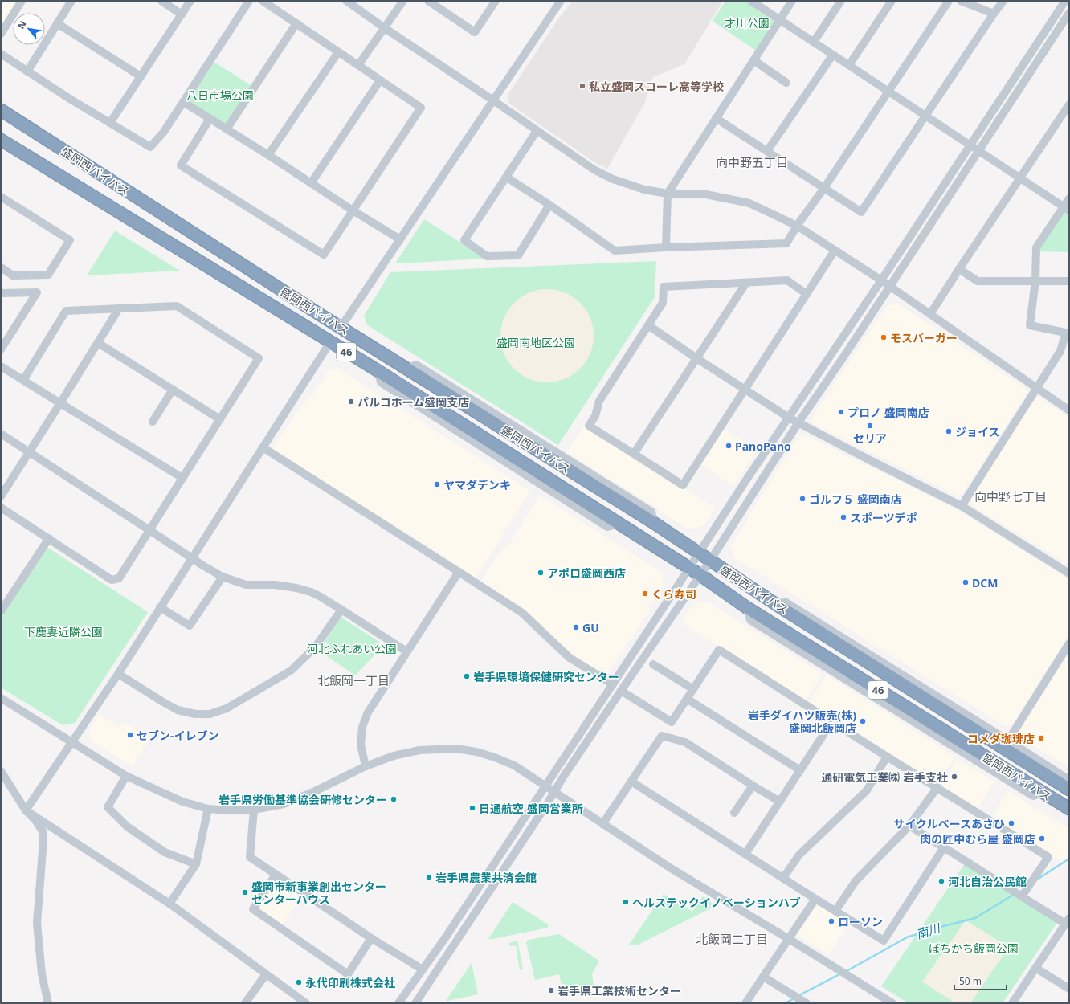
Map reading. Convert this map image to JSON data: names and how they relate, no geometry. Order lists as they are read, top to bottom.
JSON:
{
  "streets": {
    "highway": ["盛岡西バイパス", "46"]
  },
  "districts": [
    "向中野五丁目",
    "向中野七丁目",
    "北飯岡一丁目",
    "北飯岡二丁目"
  ],
  "water": ["南川"],
  "parks": [
    "才川公園",
    "八日市場公園",
    "盛岡南地区公園",
    "下鹿妻近隣公園",
    "河北ふれあい公園",
    "ぼちかち飯岡公園"
  ],
  "places": [
    "私立盛岡スコーレ高等学校",
    "モスバーガー",
    "パルコホーム盛岡支店",
    "プロノ 盛岡南店",
    "セリア",
    "ジョイス",
    "PanoPano",
    "ヤマダデンキ",
    "ゴルフ５ 盛岡南店",
    "スポーツデポ",
    "アポロ盛岡西店",
    "DCM",
    "くら寿司",
    "GU",
    "岩手県環境保健研究センター",
    "岩手ダイハツ販売(株) 盛岡北飯岡店",
    "セブン-イレブン",
    "コメダ珈琲店",
    "通研電気工業㈱ 岩手支社",
    "岩手県労働基準協会研修センター",
    "日通航空 盛岡営業所",
    "サイクルベースあさひ",
    "肉の匠中むら屋 盛岡店",
    "岩手県農業共済会館",
    "河北自治公民館",
    "盛岡市新事業創出センター センターハウス",
    "ヘルステックイノベーションハブ",
    "ローソン",
    "永代印刷株式会社",
    "岩手県工業技術センター"
  ],
  "scale_bar": "50 m",
  "north": "top left"
}
